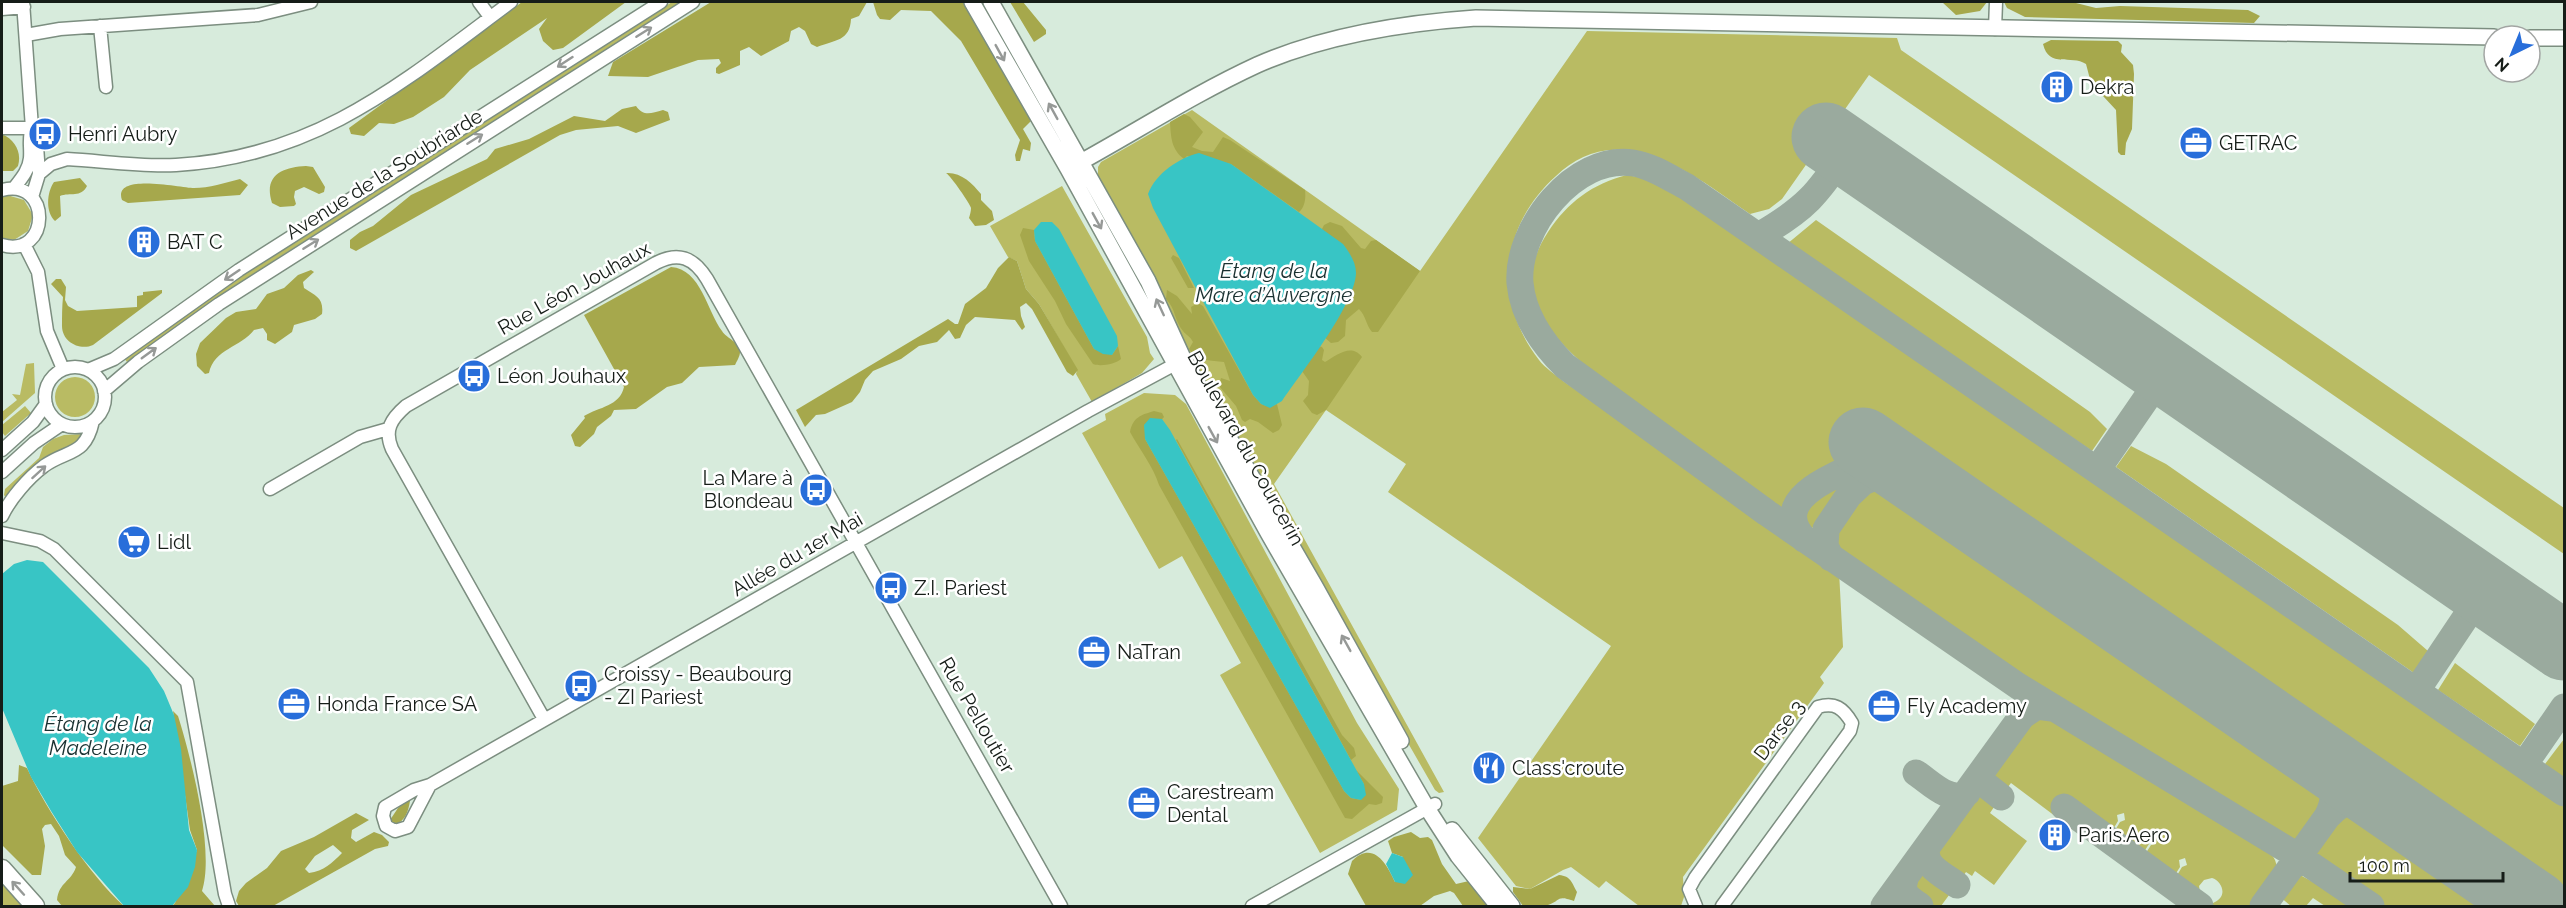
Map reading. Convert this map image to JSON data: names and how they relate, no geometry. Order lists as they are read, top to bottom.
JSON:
{
  "streets": {
    "main road": ["Boulevard du Courcerin"],
    "street": [
      "Avenue de la Soubriarde",
      "Rue Léon Jouhaux",
      "Allée du 1er Mai",
      "Rue Pelloutier",
      "Darse 3"
    ]
  },
  "crossings": [
    ["Rue Léon Jouhaux", "Allée du 1er Mai"],
    ["Rue Léon Jouhaux", "Rue Pelloutier"],
    ["Boulevard du Courcerin", "Allée du 1er Mai"],
    ["Allée du 1er Mai", "Rue Pelloutier"]
  ],
  "water": ["Étang de la Mare d’Auvergne", "Étang de la Madeleine"],
  "places": {
    "building": ["Dekra", "BAT C", "Paris.Aero"],
    "bus stop": [
      "Henri Aubry",
      "Léon Jouhaux",
      "La Mare à Blondeau",
      "Z.I. Pariest",
      "Croissy - Beaubourg - ZI Pariest"
    ],
    "office": [
      "GETRAC",
      "NaTran",
      "Honda France SA",
      "Fly Academy",
      "Carestream Dental"
    ],
    "supermarket": ["Lidl"],
    "restaurant": ["Class'croute"]
  },
  "scale_bar": "100 m",
  "north": "bottom left"
}
